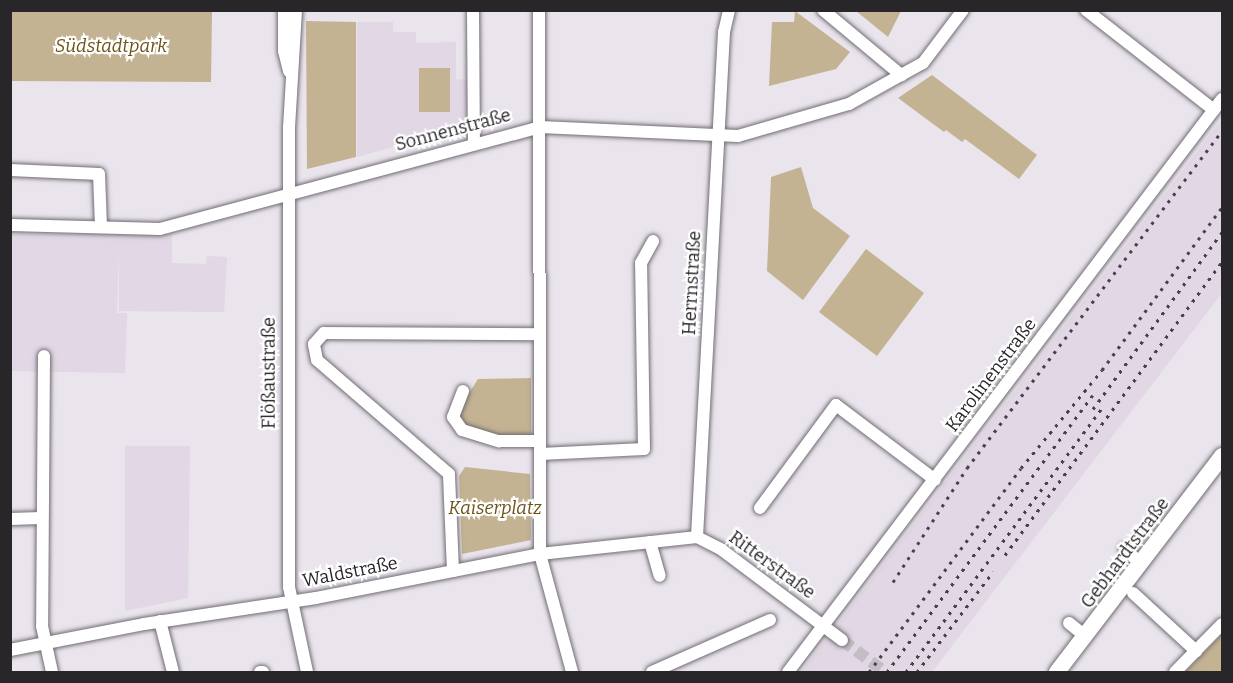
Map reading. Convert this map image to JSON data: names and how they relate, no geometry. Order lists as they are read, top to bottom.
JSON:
{
  "streets": {
    "main road": ["Gebhardtstraße"],
    "street": [
      "Sonnenstraße",
      "Herrnstraße",
      "Flößaustraße",
      "Karolinenstraße",
      "Ritterstraße",
      "Waldstraße"
    ]
  },
  "crossings": [
    ["Sonnenstraße", "Herrnstraße"],
    ["Sonnenstraße", "Flößaustraße"],
    ["Herrnstraße", "Ritterstraße"],
    ["Herrnstraße", "Waldstraße"],
    ["Flößaustraße", "Waldstraße"],
    ["Karolinenstraße", "Ritterstraße"],
    ["Ritterstraße", "Waldstraße"]
  ],
  "parks": ["Südstadtpark", "Kaiserplatz"]
}
